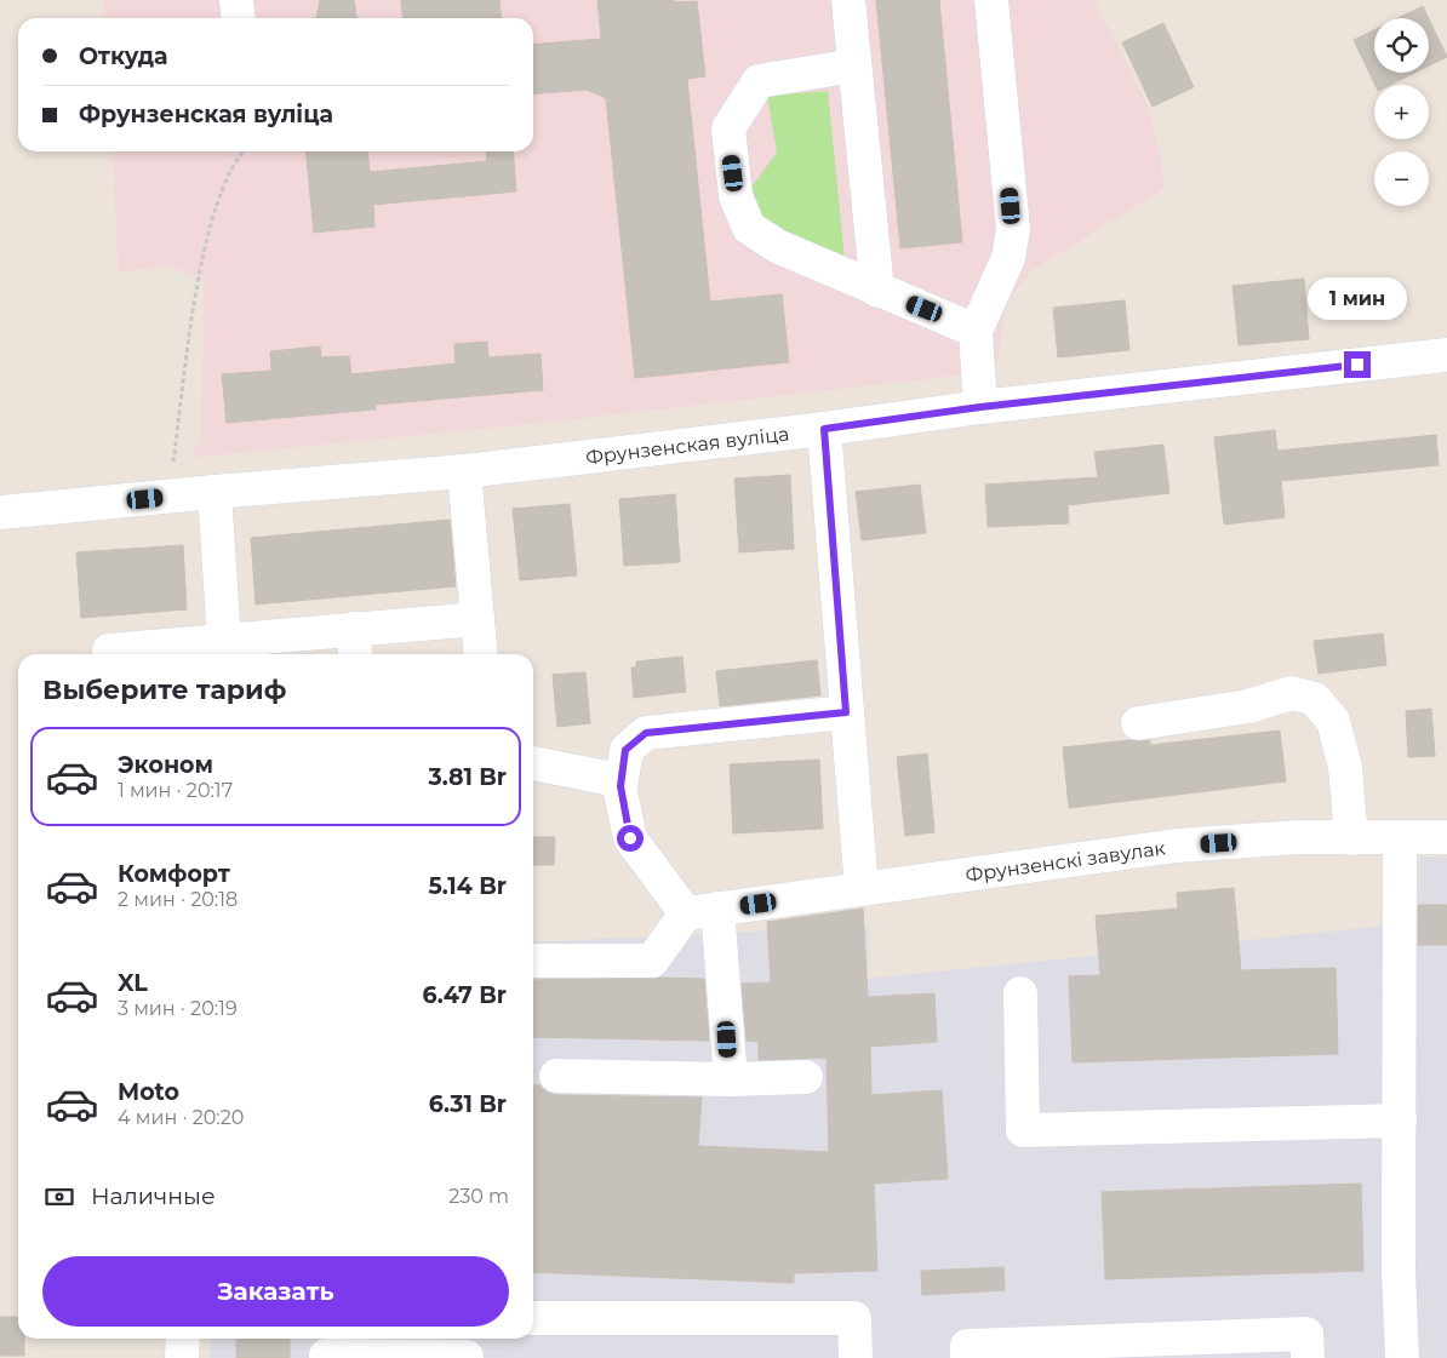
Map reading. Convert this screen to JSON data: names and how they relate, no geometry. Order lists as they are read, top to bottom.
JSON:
{
  "streets": {
    "street": ["Фрунзенская вуліца", "Фрунзенскі завулак"]
  },
  "page": {
    "map_buttons": ["+", "−"],
    "banner": ["Откуда", "Фрунзенская вуліца"],
    "bubble": "1 мин",
    "heading": "Выберите тариф",
    "list": [
      {
        "name": "Эконом",
        "note": "1 мин · 20:17",
        "value": "3.81 Br"
      },
      {
        "name": "Комфорт",
        "note": "2 мин · 20:18",
        "value": "5.14 Br"
      },
      {
        "name": "XL",
        "note": "3 мин · 20:19",
        "value": "6.47 Br"
      },
      {
        "name": "Moto",
        "note": "4 мин · 20:20",
        "value": "6.31 Br"
      }
    ],
    "pay": ["Наличные", "230 m"],
    "buttons": "Заказать"
  }
}
